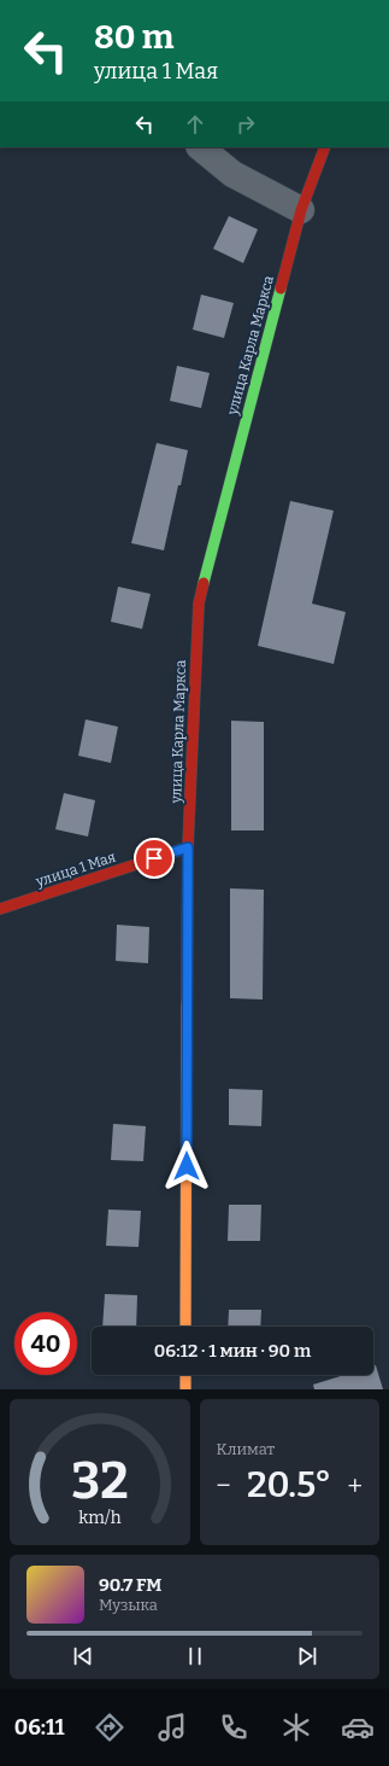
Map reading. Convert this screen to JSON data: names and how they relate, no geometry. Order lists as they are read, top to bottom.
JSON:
{
  "streets": {
    "street": ["улица Карла Маркса", "улица 1 Мая"]
  },
  "crossings": [
    ["улица Карла Маркса", "улица 1 Мая"]
  ],
  "page": {
    "turn": ["80 m", "улица 1 Мая"],
    "limit": "40",
    "trip": "06:12 · 1 мин · 90 m",
    "tile": "Климат",
    "heat": ["−", "20.5°", "+"],
    "song": ["90.7 FM", "Музыка"],
    "tabs": "06:11",
    "gauge": ["32", "km/h"]
  }
}
